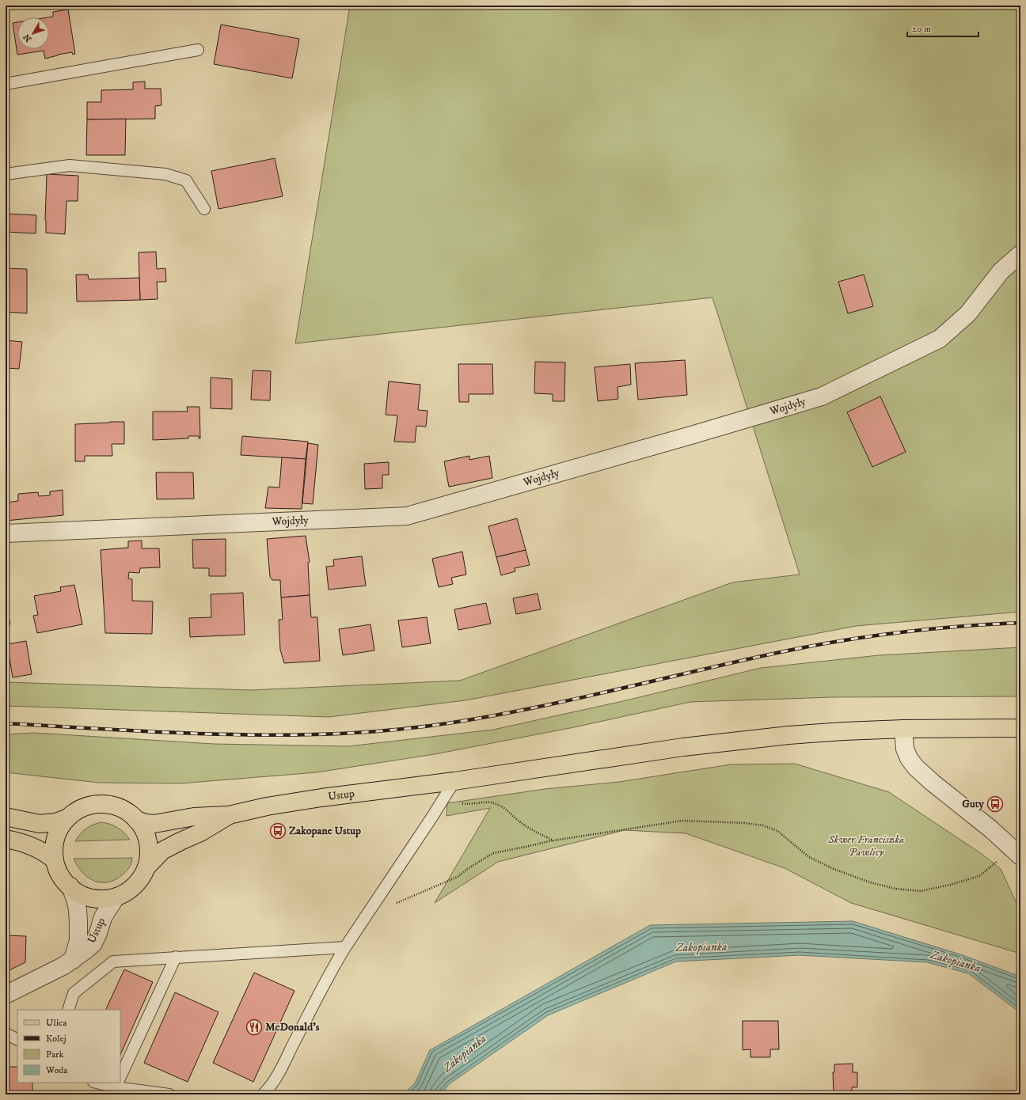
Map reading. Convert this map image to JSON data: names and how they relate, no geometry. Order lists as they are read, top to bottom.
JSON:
{
  "streets": {
    "main road": ["Ustup"],
    "street": ["Wojdyły"]
  },
  "water": ["Zakopianka"],
  "parks": ["Skwer Franciszka Pawlicy"],
  "places": {
    "bus stop": ["Guty", "Zakopane Ustup"],
    "restaurant": ["McDonald's"]
  },
  "legend": [
    "Ulica",
    "Kolej",
    "Park",
    "Woda"
  ],
  "scale_bar": "20 m",
  "north": "bottom left"
}
